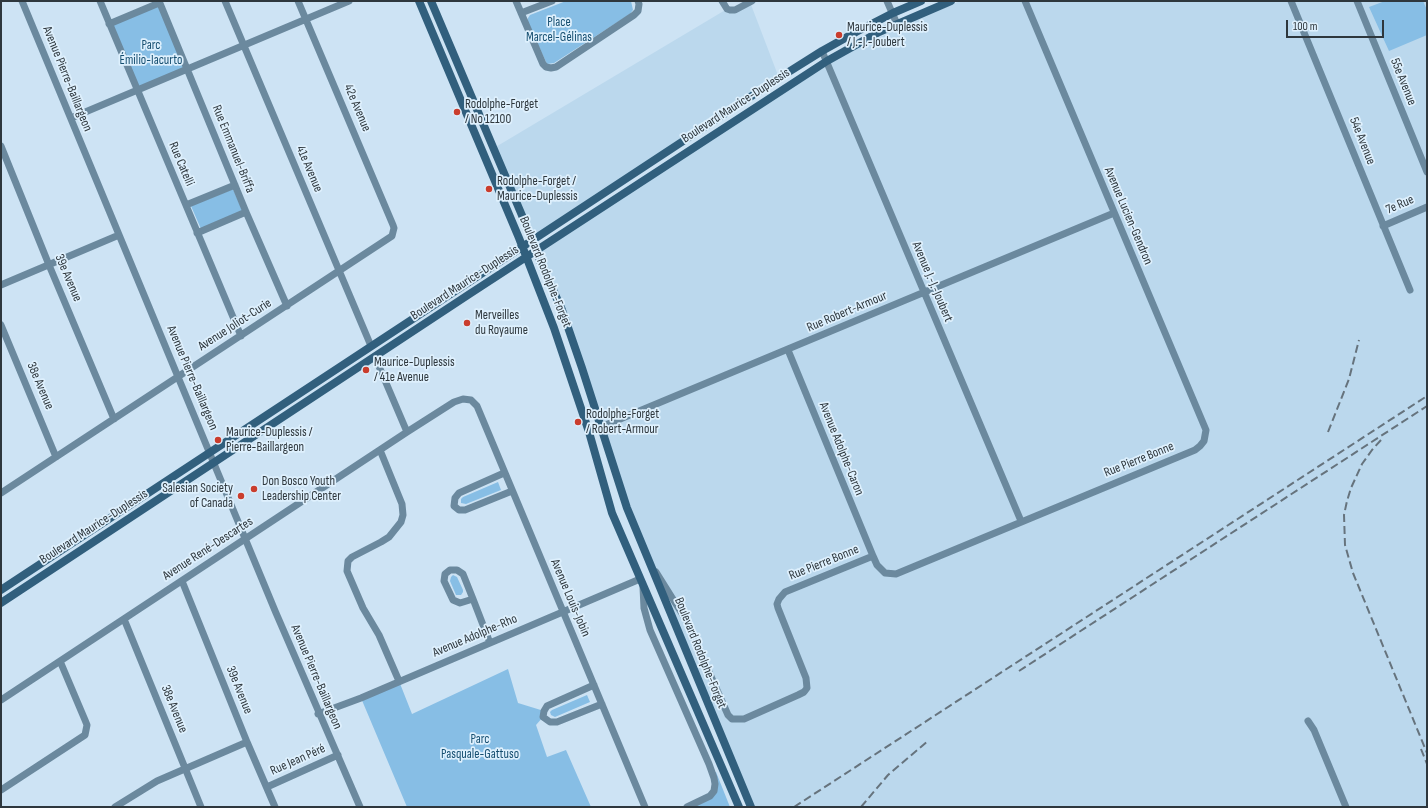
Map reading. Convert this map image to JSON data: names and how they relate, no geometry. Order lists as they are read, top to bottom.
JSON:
{
  "streets": {
    "street": [
      "Avenue Pierre-Baillargeon",
      "55e Avenue",
      "Boulevard Maurice-Duplessis",
      "42e Avenue",
      "54e Avenue",
      "Rue Emmanuel-Briffa",
      "Rue Catelli",
      "41e Avenue",
      "7e Rue",
      "Avenue Lucien-Gendron",
      "Boulevard Rodolphe-Forget",
      "39e Avenue",
      "Avenue J.-J.-Joubert",
      "Rue Robert-Armour",
      "Avenue Joliot-Curie",
      "38e Avenue",
      "Avenue Adolphe-Caron",
      "Rue Pierre Bonne",
      "Avenue René-Descartes",
      "Avenue Louis-Jobin",
      "Avenue Adolphe-Rho",
      "Rue Jean Péré"
    ]
  },
  "crossings": [
    ["Avenue Pierre-Baillargeon", "Boulevard Maurice-Duplessis"],
    ["Avenue Pierre-Baillargeon", "Avenue Joliot-Curie"],
    ["Avenue Pierre-Baillargeon", "Avenue René-Descartes"],
    ["Avenue Pierre-Baillargeon", "Avenue Adolphe-Rho"],
    ["Avenue Pierre-Baillargeon", "Rue Jean Péré"],
    ["Boulevard Maurice-Duplessis", "41e Avenue"],
    ["Boulevard Maurice-Duplessis", "Boulevard Rodolphe-Forget"],
    ["Boulevard Maurice-Duplessis", "Avenue J.-J.-Joubert"],
    ["42e Avenue", "Avenue Joliot-Curie"],
    ["54e Avenue", "7e Rue"],
    ["Rue Emmanuel-Briffa", "Avenue Joliot-Curie"],
    ["Rue Catelli", "Avenue Joliot-Curie"],
    ["41e Avenue", "Avenue Joliot-Curie"],
    ["Avenue Lucien-Gendron", "Rue Robert-Armour"],
    ["Avenue Lucien-Gendron", "Rue Pierre Bonne"],
    ["Boulevard Rodolphe-Forget", "Rue Robert-Armour"],
    ["Boulevard Rodolphe-Forget", "Rue Pierre Bonne"],
    ["Boulevard Rodolphe-Forget", "Avenue Adolphe-Rho"],
    ["39e Avenue", "Avenue Joliot-Curie"],
    ["39e Avenue", "Avenue René-Descartes"],
    ["39e Avenue", "Rue Jean Péré"],
    ["Avenue J.-J.-Joubert", "Rue Robert-Armour"],
    ["Avenue J.-J.-Joubert", "Rue Pierre Bonne"],
    ["Rue Robert-Armour", "Avenue Adolphe-Caron"],
    ["Avenue Joliot-Curie", "38e Avenue"],
    ["38e Avenue", "Avenue René-Descartes"],
    ["Avenue Adolphe-Caron", "Rue Pierre Bonne"],
    ["Avenue René-Descartes", "Avenue Louis-Jobin"],
    ["Avenue Louis-Jobin", "Avenue Adolphe-Rho"]
  ],
  "parks": ["Place Marcel-Gélinas", "Parc Émilio-Iacurto", "Parc Pasquale-Gattuso"],
  "places": [
    "Maurice-Duplessis / J.-J.-Joubert",
    "Rodolphe-Forget / No 12100",
    "Rodolphe-Forget / Maurice-Duplessis",
    "Merveilles du Royaume",
    "Maurice-Duplessis / 41e Avenue",
    "Rodolphe-Forget / Robert-Armour",
    "Maurice-Duplessis / Pierre-Baillargeon",
    "Don Bosco Youth Leadership Center",
    "Salesian Society of Canada"
  ],
  "scale_bar": "100 m"
}
